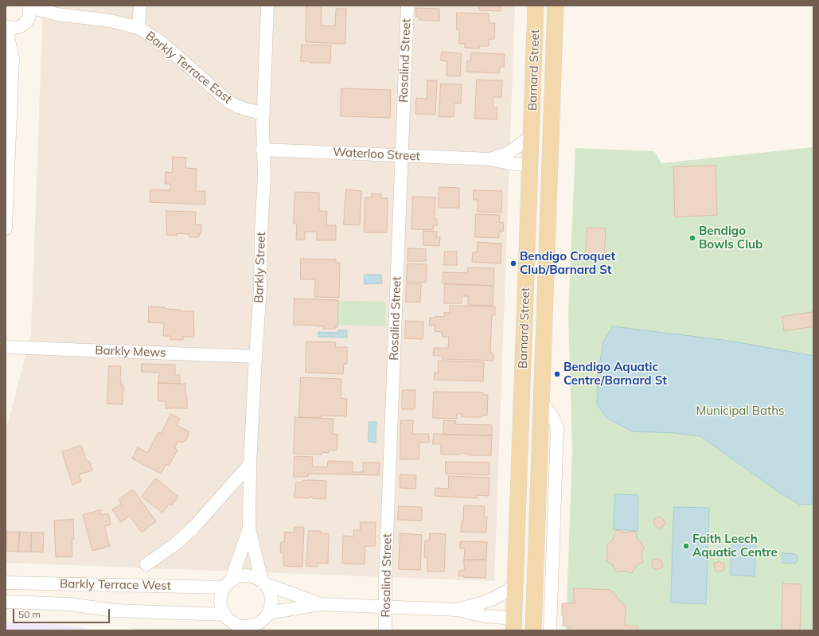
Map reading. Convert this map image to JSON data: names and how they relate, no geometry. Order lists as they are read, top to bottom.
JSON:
{
  "streets": {
    "main road": ["Barnard Street"],
    "street": [
      "Rosalind Street",
      "Barkly Terrace East",
      "Waterloo Street",
      "Barkly Street",
      "Barkly Mews",
      "Barkly Terrace West"
    ]
  },
  "crossings": [
    ["Rosalind Street", "Waterloo Street"],
    ["Barkly Terrace East", "Barkly Street"],
    ["Barnard Street", "Waterloo Street"],
    ["Waterloo Street", "Barkly Street"],
    ["Barkly Street", "Barkly Mews"],
    ["Barkly Street", "Barkly Terrace West"]
  ],
  "parks": ["Municipal Baths"],
  "places": [
    "Bendigo Bowls Club",
    "Bendigo Croquet Club/Barnard St",
    "Bendigo Aquatic Centre/Barnard St",
    "Faith Leech Aquatic Centre"
  ],
  "scale_bar": "50 m"
}
